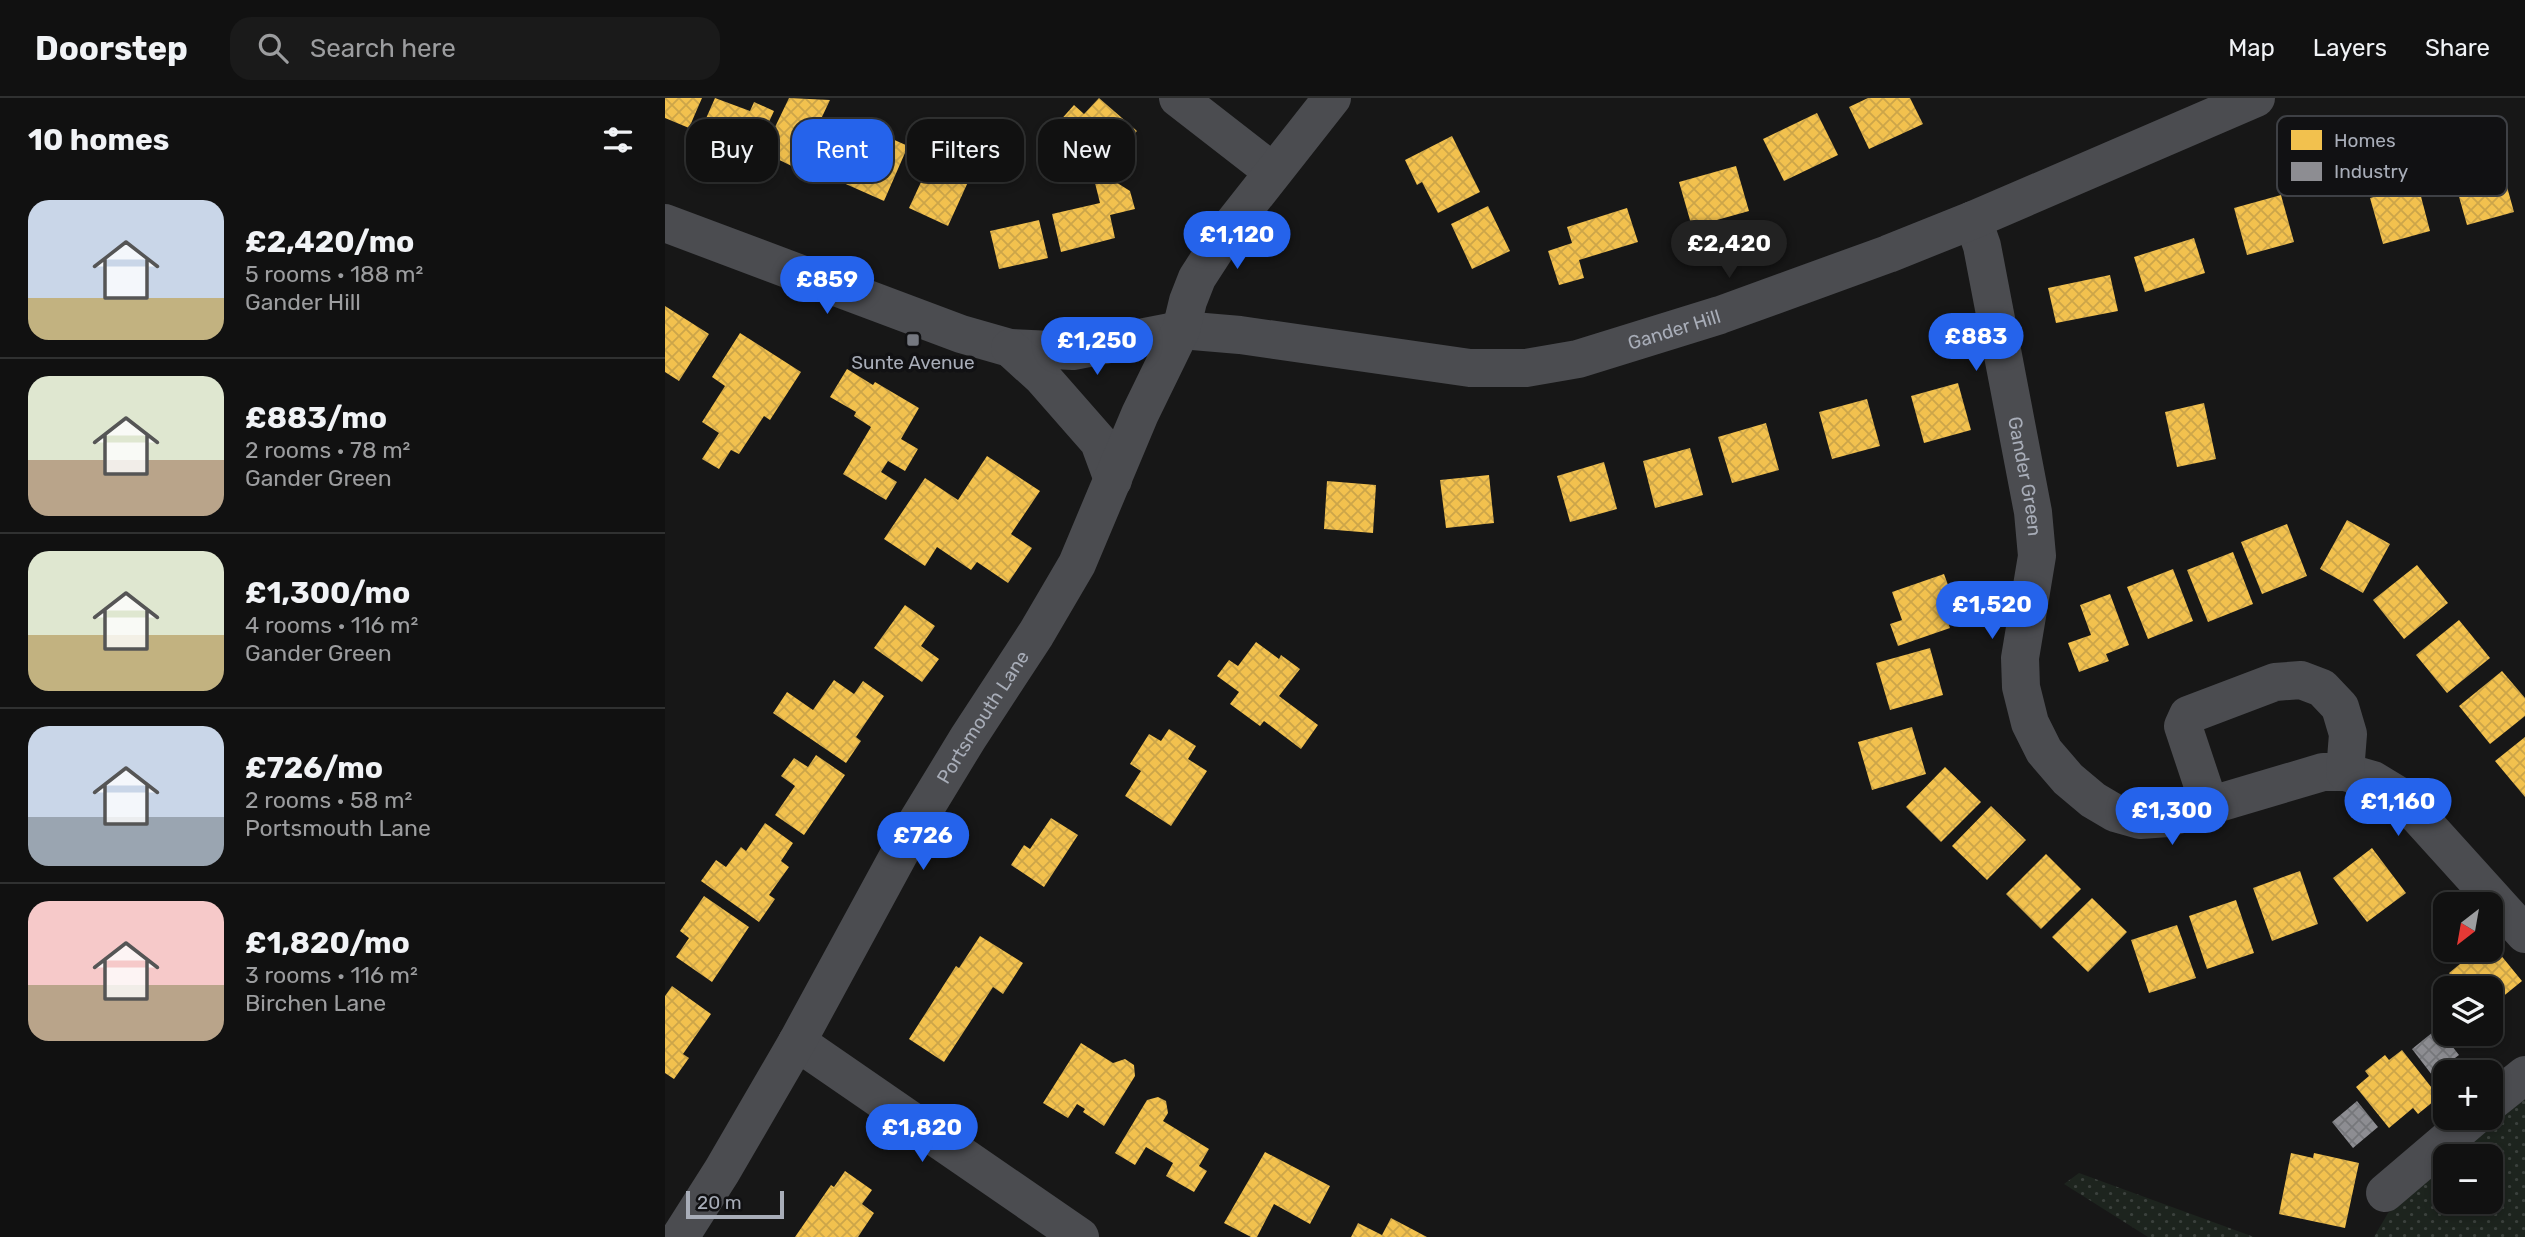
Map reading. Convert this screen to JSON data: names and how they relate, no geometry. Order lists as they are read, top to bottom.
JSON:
{
  "streets": {
    "street": ["Gander Hill", "Gander Green", "Portsmouth Lane"]
  },
  "crossings": [
    ["Gander Hill", "Gander Green"],
    ["Gander Hill", "Portsmouth Lane"]
  ],
  "places": {
    "transit": ["Sunte Avenue"]
  },
  "legend": ["Homes", "Industry"],
  "scale_bar": "20 m",
  "north": "bottom left",
  "page": {
    "header": "Doorstep",
    "search": "Search here",
    "nav": ["Map", "Layers", "Share"],
    "heading": "10 homes",
    "chip": [
      "Buy",
      "Rent",
      "Filters",
      "New"
    ],
    "list": [
      {
        "name": "£2,420/mo",
        "note": "5 rooms · 188 m² · Gander Hill"
      },
      {
        "name": "£883/mo",
        "note": "2 rooms · 78 m² · Gander Green"
      },
      {
        "name": "£1,300/mo",
        "note": "4 rooms · 116 m² · Gander Green"
      },
      {
        "name": "£726/mo",
        "note": "2 rooms · 58 m² · Portsmouth Lane"
      },
      {
        "name": "£1,820/mo",
        "note": "3 rooms · 116 m² · Birchen Lane"
      }
    ],
    "price": [
      "£1,120",
      "£2,420",
      "£859",
      "£883",
      "£1,250",
      "£1,520",
      "£1,160",
      "£1,300",
      "£726",
      "£1,820"
    ],
    "map_buttons": ["+", "−"],
    "scale": "20 m"
  }
}
